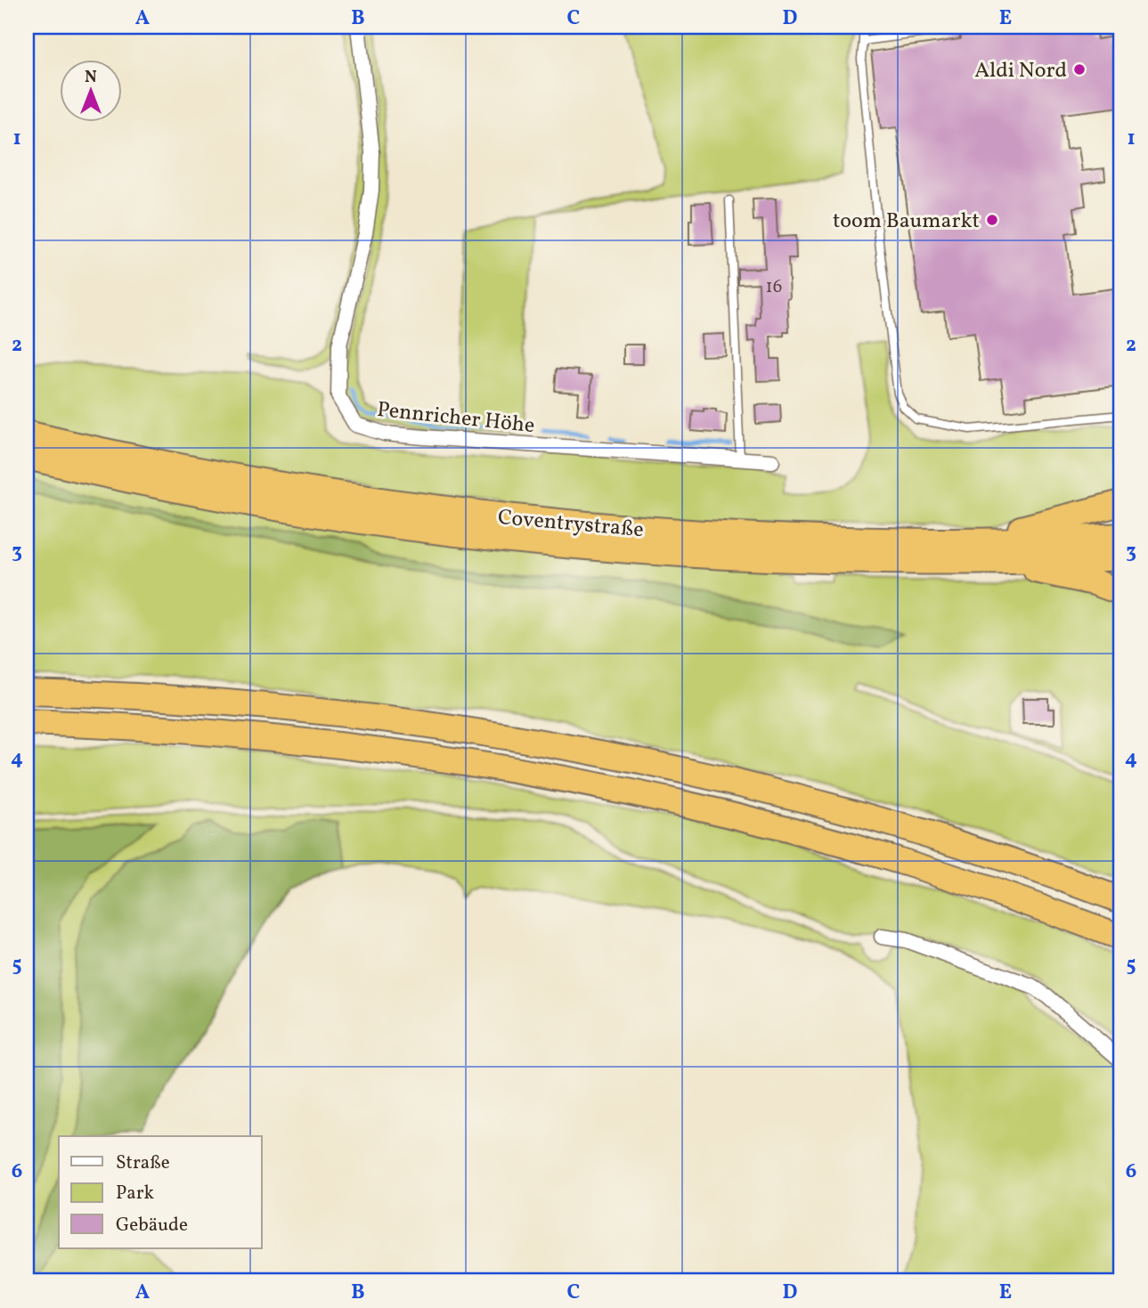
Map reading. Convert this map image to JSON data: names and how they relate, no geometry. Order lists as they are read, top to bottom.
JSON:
{
  "streets": {
    "highway": ["Coventrystraße"],
    "street": ["Pennricher Höhe"]
  },
  "places": ["Aldi Nord", "toom Baumarkt"],
  "house_numbers": ["16"],
  "legend": ["Straße", "Park", "Gebäude"],
  "north": "top",
  "grid": {
    "columns": [
      "A",
      "B",
      "C",
      "D",
      "E"
    ],
    "rows": [
      "1",
      "2",
      "3",
      "4",
      "5",
      "6"
    ]
  }
}
